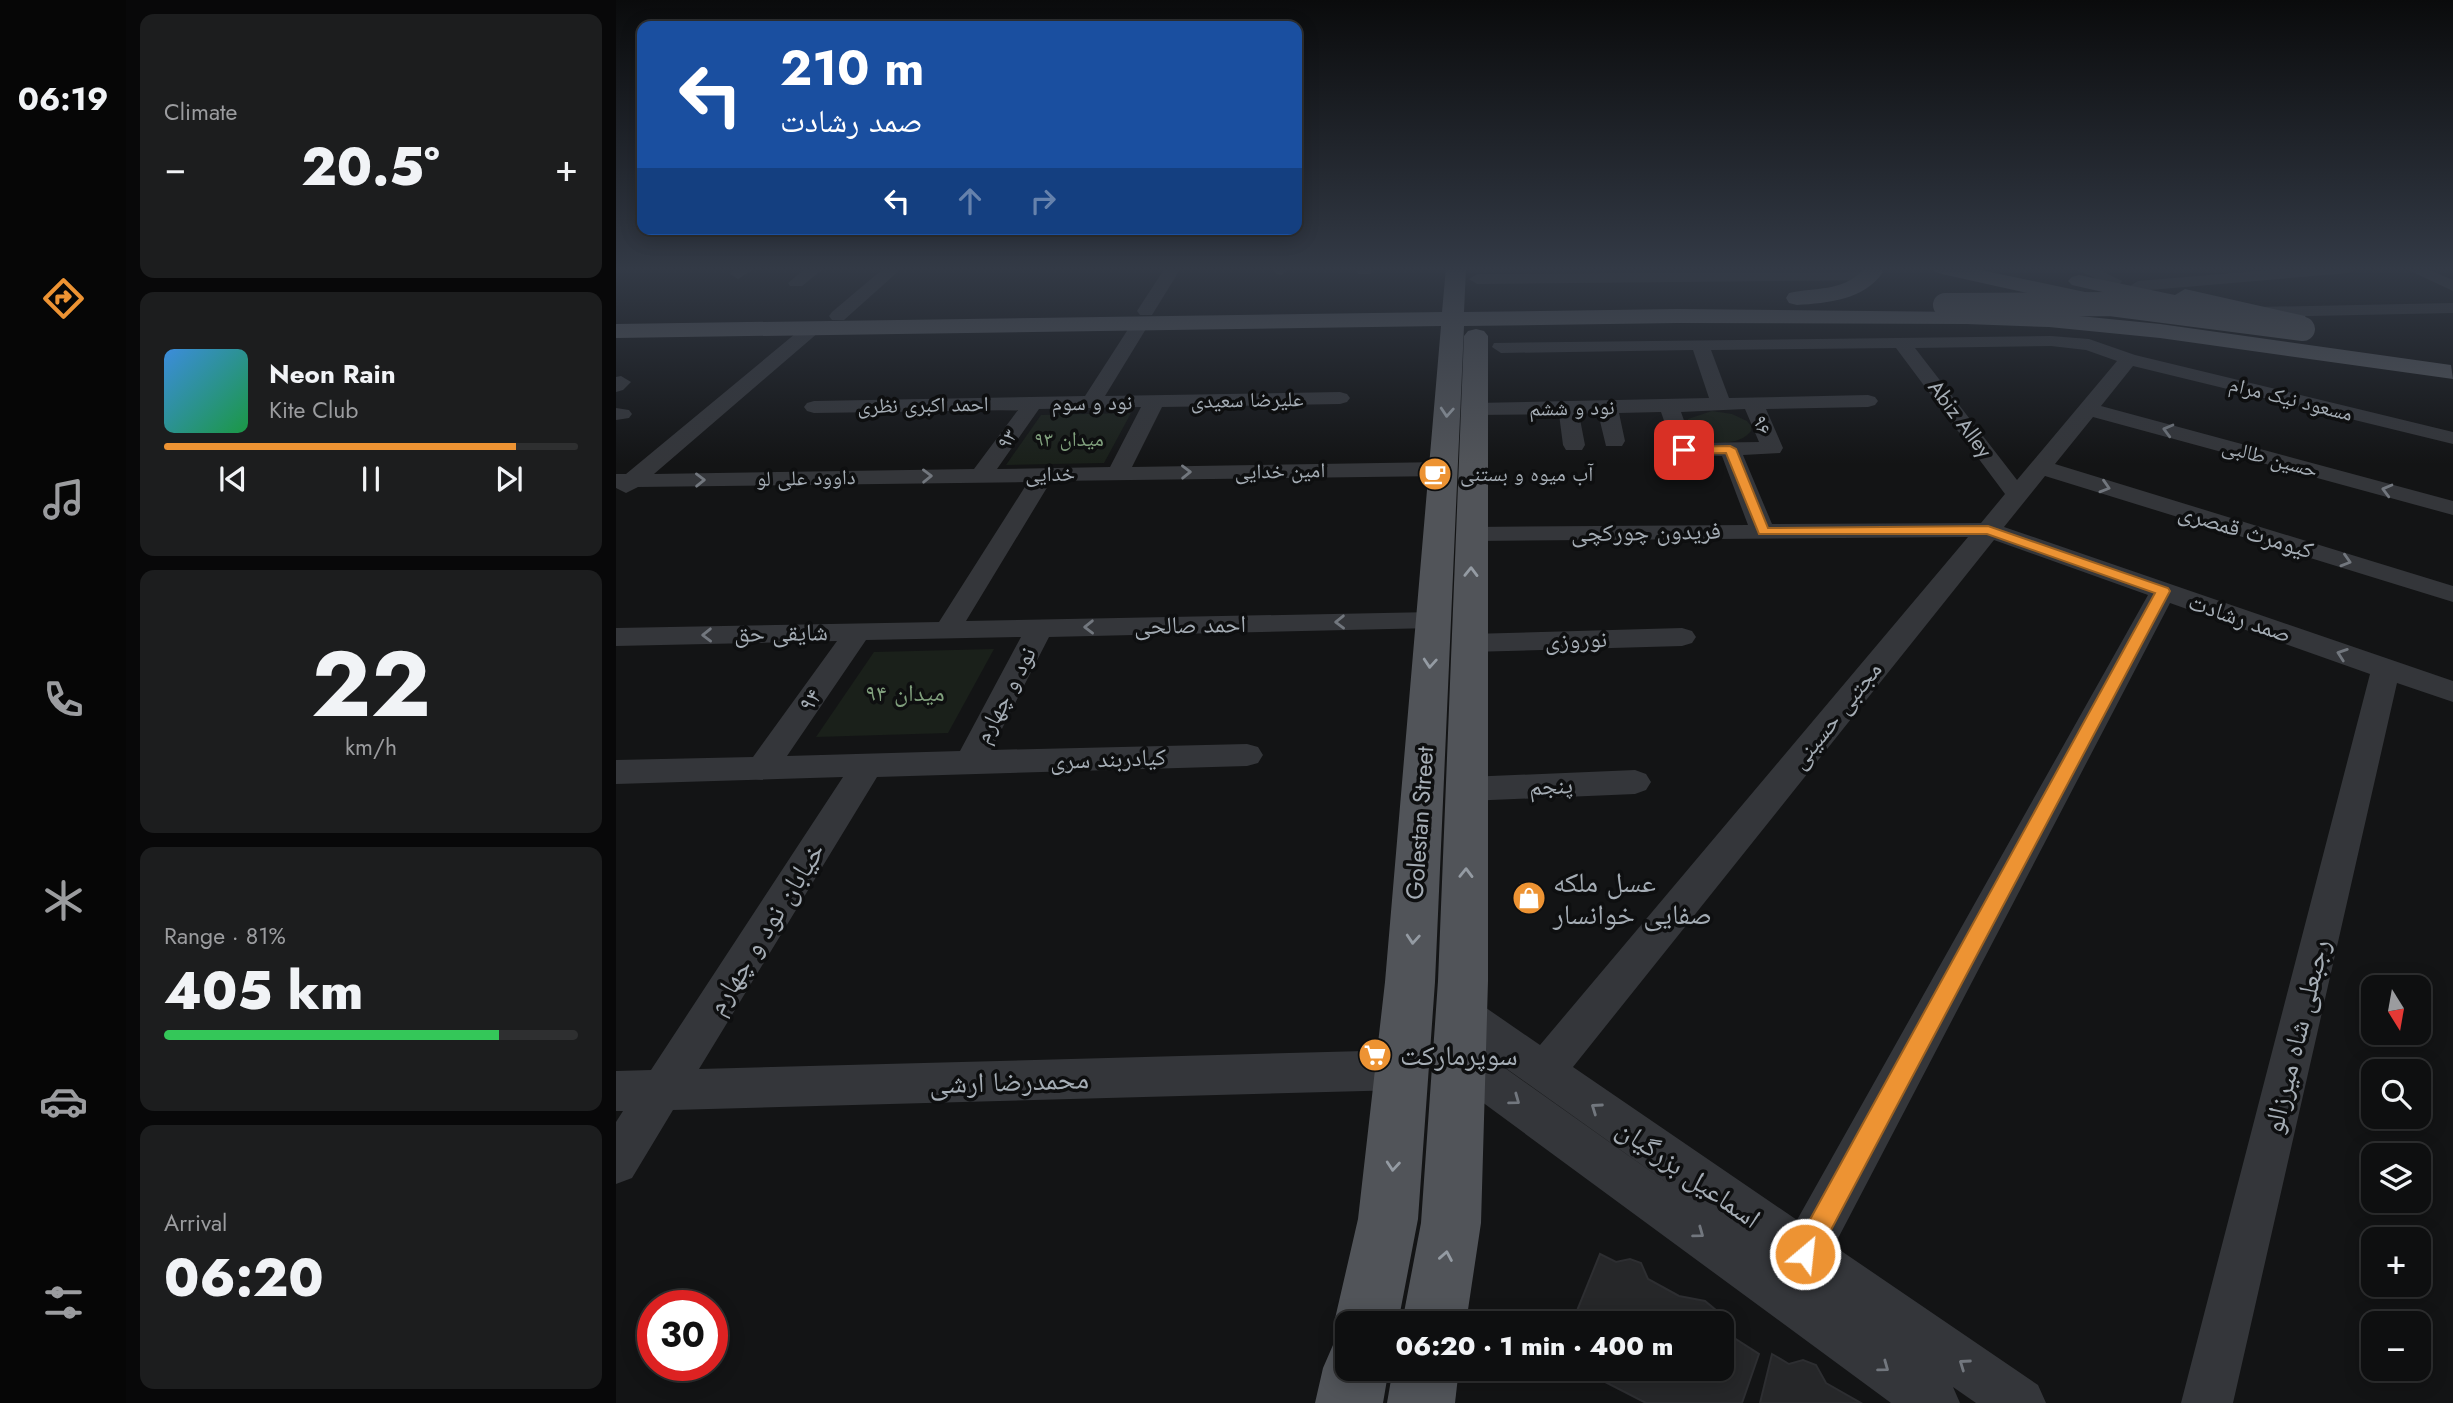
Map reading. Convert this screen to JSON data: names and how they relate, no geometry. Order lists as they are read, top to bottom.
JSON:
{
  "streets": {
    "main road": ["Golestan Street"],
    "street": [
      "مسعود نیک مرام",
      "علیرضا سعیدی",
      "نود و سوم",
      "احمد اکبری نظری",
      "نود و ششم",
      "Abiz Alley",
      "۹۶",
      "۹۳",
      "حسین طالبی",
      "امین خدایی",
      "خدایی",
      "داوود علی لو",
      "کیومرث قمصری",
      "فریدون چورکچی",
      "صمد رشادت",
      "احمد صالحی",
      "شایقی حق",
      "نوروزی",
      "نود و چهارم",
      "۹۴",
      "مجتبی حسینی",
      "کیادربند سری",
      "پنجم",
      "خیابان نود و چهارم",
      "رجبعلی شاه میرزالو",
      "محمدرضا ارشی",
      "اسماعیل بزرگیان"
    ]
  },
  "crossings": [
    ["مسعود نیک مرام", "Abiz Alley"],
    ["مسعود نیک مرام", "مجتبی حسینی"],
    ["علیرضا سعیدی", "نود و سوم"],
    ["نود و سوم", "احمد اکبری نظری"],
    ["نود و سوم", "۹۳"],
    ["نود و سوم", "امین خدایی"],
    ["نود و سوم", "خدایی"],
    ["احمد اکبری نظری", "۹۳"],
    ["نود و ششم", "۹۶"],
    ["نود و ششم", "Golestan Street"],
    ["Abiz Alley", "مجتبی حسینی"],
    ["۹۳", "خدایی"],
    ["۹۳", "داوود علی لو"],
    ["حسین طالبی", "مجتبی حسینی"],
    ["امین خدایی", "خدایی"],
    ["امین خدایی", "Golestan Street"],
    ["خدایی", "داوود علی لو"],
    ["کیومرث قمصری", "مجتبی حسینی"],
    ["فریدون چورکچی", "صمد رشادت"],
    ["فریدون چورکچی", "مجتبی حسینی"],
    ["فریدون چورکچی", "Golestan Street"],
    ["صمد رشادت", "مجتبی حسینی"],
    ["صمد رشادت", "رجبعلی شاه میرزالو"],
    ["احمد صالحی", "شایقی حق"],
    ["احمد صالحی", "نود و چهارم"],
    ["احمد صالحی", "Golestan Street"],
    ["شایقی حق", "۹۴"],
    ["نوروزی", "Golestan Street"],
    ["نود و چهارم", "کیادربند سری"],
    ["۹۴", "کیادربند سری"],
    ["مجتبی حسینی", "اسماعیل بزرگیان"],
    ["کیادربند سری", "خیابان نود و چهارم"],
    ["پنجم", "Golestan Street"],
    ["Golestan Street", "محمدرضا ارشی"],
    ["Golestan Street", "اسماعیل بزرگیان"],
    ["خیابان نود و چهارم", "محمدرضا ارشی"]
  ],
  "one_way": [
    "حسین طالبی",
    "امین خدایی",
    "داوود علی لو",
    "کیومرث قمصری",
    "صمد رشادت",
    "احمد صالحی",
    "شایقی حق"
  ],
  "parks": ["میدان ۹۳", "میدان ۹۴"],
  "places": {
    "cafe": ["آب میوه و بستنی"],
    "shop": ["عسل ملکه صفایی خوانسار"],
    "supermarket": ["سوپرمارکت"]
  },
  "north": "bottom",
  "page": {
    "tabs": "06:19",
    "tile": [
      "Climate",
      ["22", "km/h"],
      ["Range · 81%", "405 km"],
      ["Arrival", "06:20"]
    ],
    "turn": ["210 m", "صمد رشادت"],
    "heat": ["−", "20.5°", "+"],
    "song": ["Neon Rain", "Kite Club"],
    "map_buttons": ["+", "−"],
    "limit": "30",
    "trip": "06:20 · 1 min · 400 m"
  }
}
